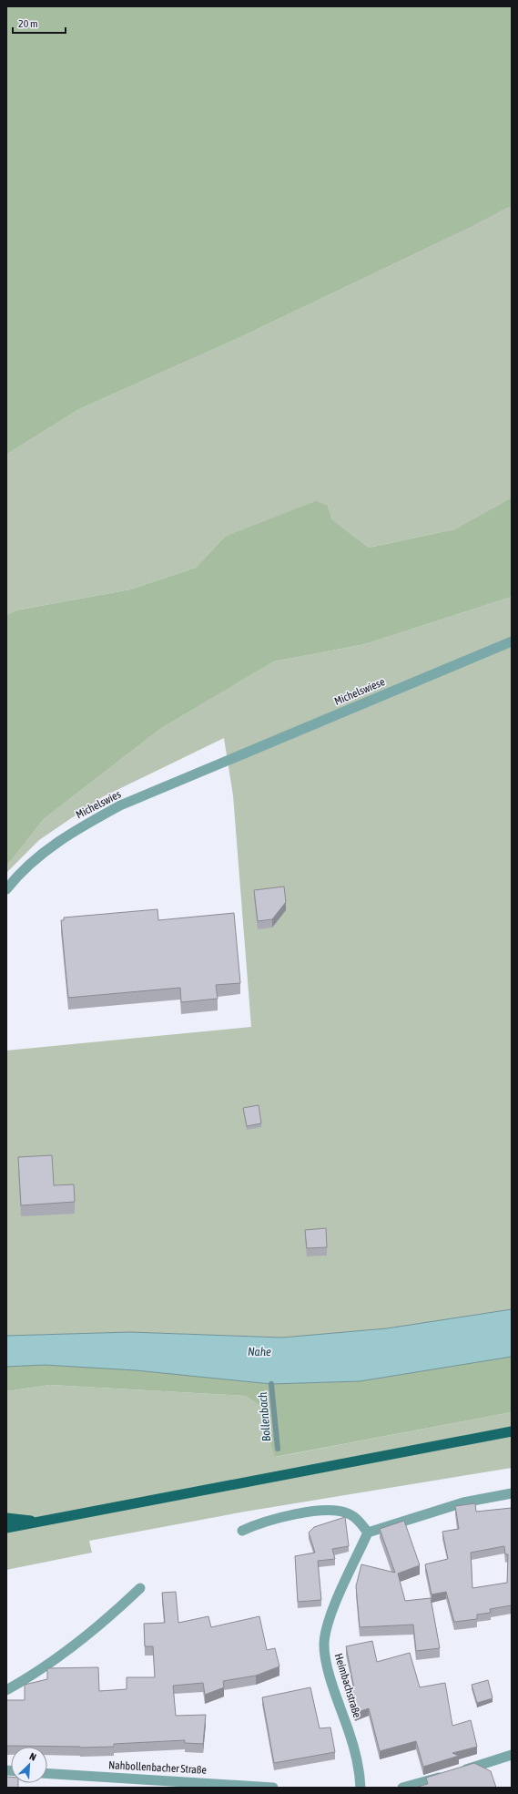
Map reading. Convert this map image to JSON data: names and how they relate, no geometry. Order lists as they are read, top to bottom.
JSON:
{
  "streets": {
    "street": [
      "Michelswiese",
      "Michelswies",
      "Heimbachstraße",
      "Nahbollenbacher Straße"
    ]
  },
  "crossings": [
    ["Michelswiese", "Michelswies"]
  ],
  "water": ["Nahe", "Bollenbach"],
  "scale_bar": "20 m",
  "north": "top right"
}
